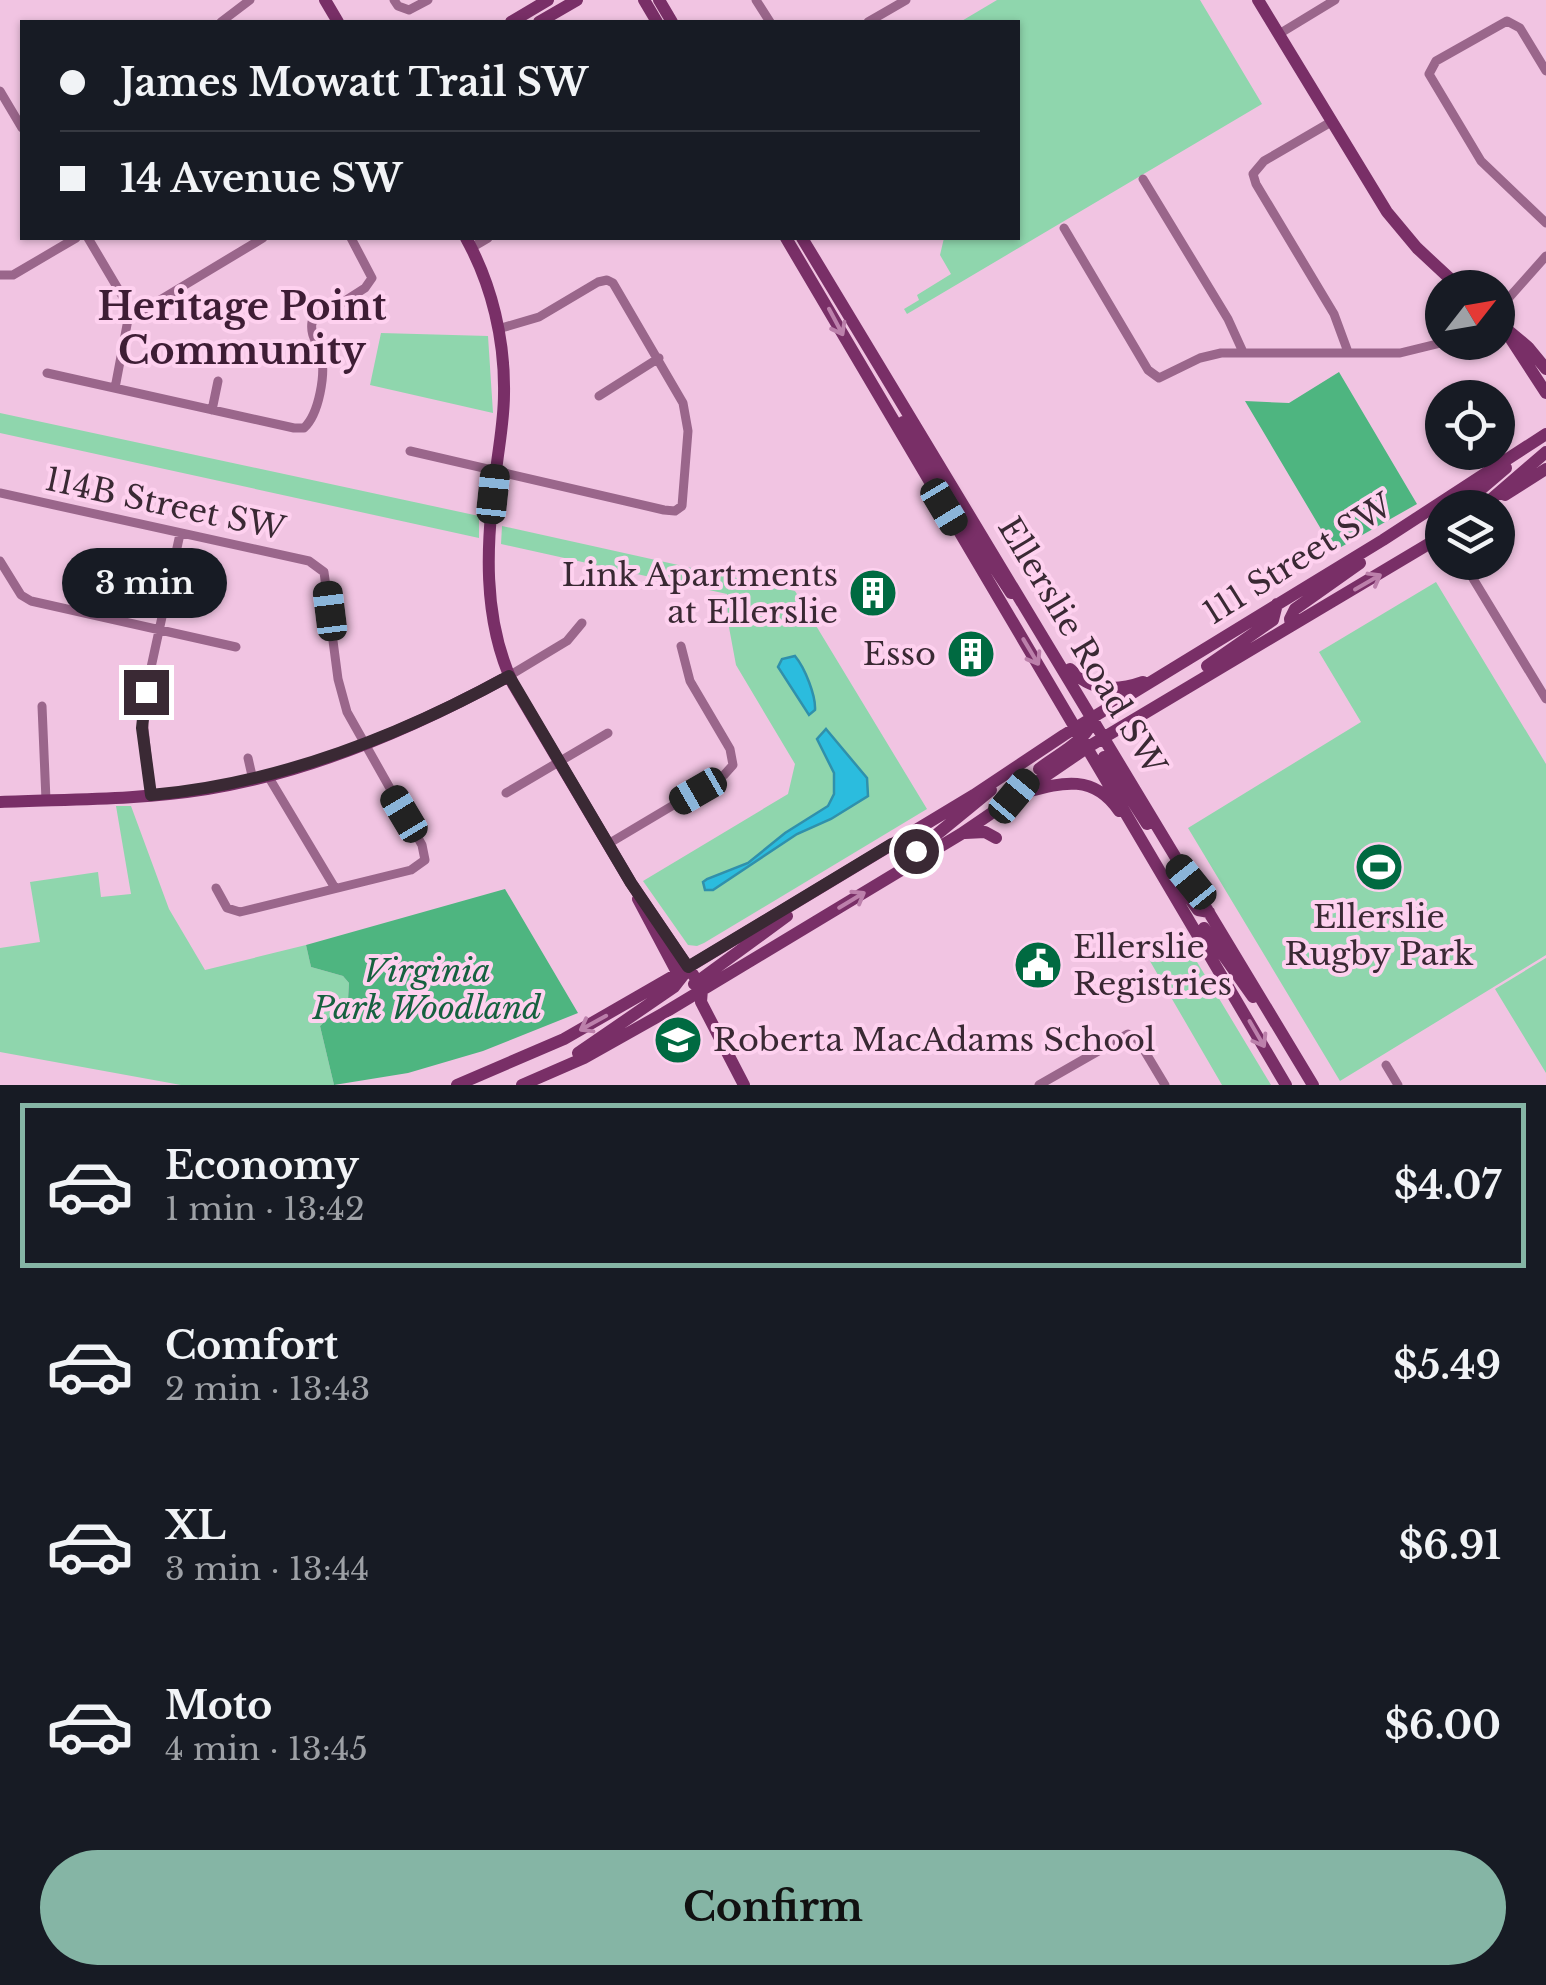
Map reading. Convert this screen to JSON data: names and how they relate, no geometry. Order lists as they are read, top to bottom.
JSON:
{
  "streets": {
    "main road": ["111 Street SW", "Ellerslie Road SW"],
    "street": ["114B Street SW"]
  },
  "crossings": [
    ["111 Street SW", "Ellerslie Road SW"]
  ],
  "districts": ["Heritage Point Community"],
  "parks": ["Virginia Park Woodland"],
  "places": {
    "building": ["Link Apartments at Ellerslie", "Esso"],
    "sports": ["Ellerslie Rugby Park"],
    "public building": ["Ellerslie Registries"],
    "school or university": ["Roberta MacAdams School"]
  },
  "north": "top right",
  "page": {
    "banner": ["James Mowatt Trail SW", "14 Avenue SW"],
    "bubble": "3 min",
    "list": [
      {
        "name": "Economy",
        "note": "1 min · 13:42",
        "value": "$4.07"
      },
      {
        "name": "Comfort",
        "note": "2 min · 13:43",
        "value": "$5.49"
      },
      {
        "name": "XL",
        "note": "3 min · 13:44",
        "value": "$6.91"
      },
      {
        "name": "Moto",
        "note": "4 min · 13:45",
        "value": "$6.00"
      }
    ],
    "buttons": "Confirm"
  }
}
